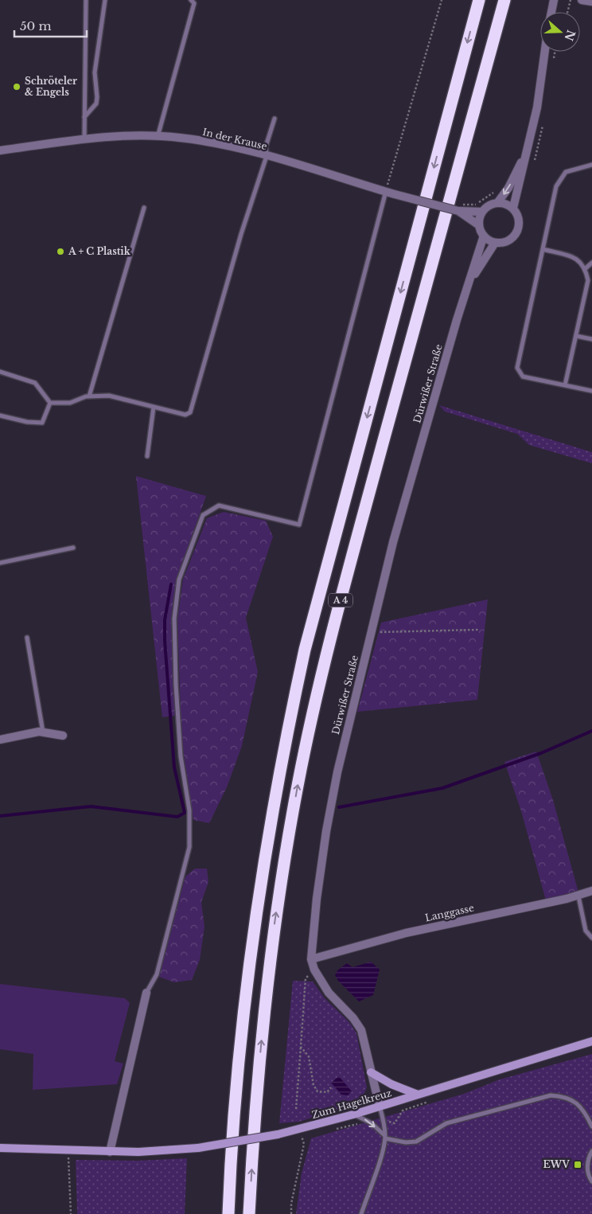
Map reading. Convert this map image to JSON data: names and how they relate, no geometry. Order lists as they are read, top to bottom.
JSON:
{
  "streets": {
    "highway": ["A 4"],
    "street": [
      "In der Krause",
      "Dürwißer Straße",
      "Langgasse",
      "Zum Hagelkreuz"
    ]
  },
  "crossings": [
    ["Dürwißer Straße", "Langgasse"],
    ["Dürwißer Straße", "Zum Hagelkreuz"]
  ],
  "places": {
    "other": ["Schröteler & Engels", "A + C Plastik"],
    "transit": ["EWV"]
  },
  "scale_bar": "50 m",
  "north": "right"
}
